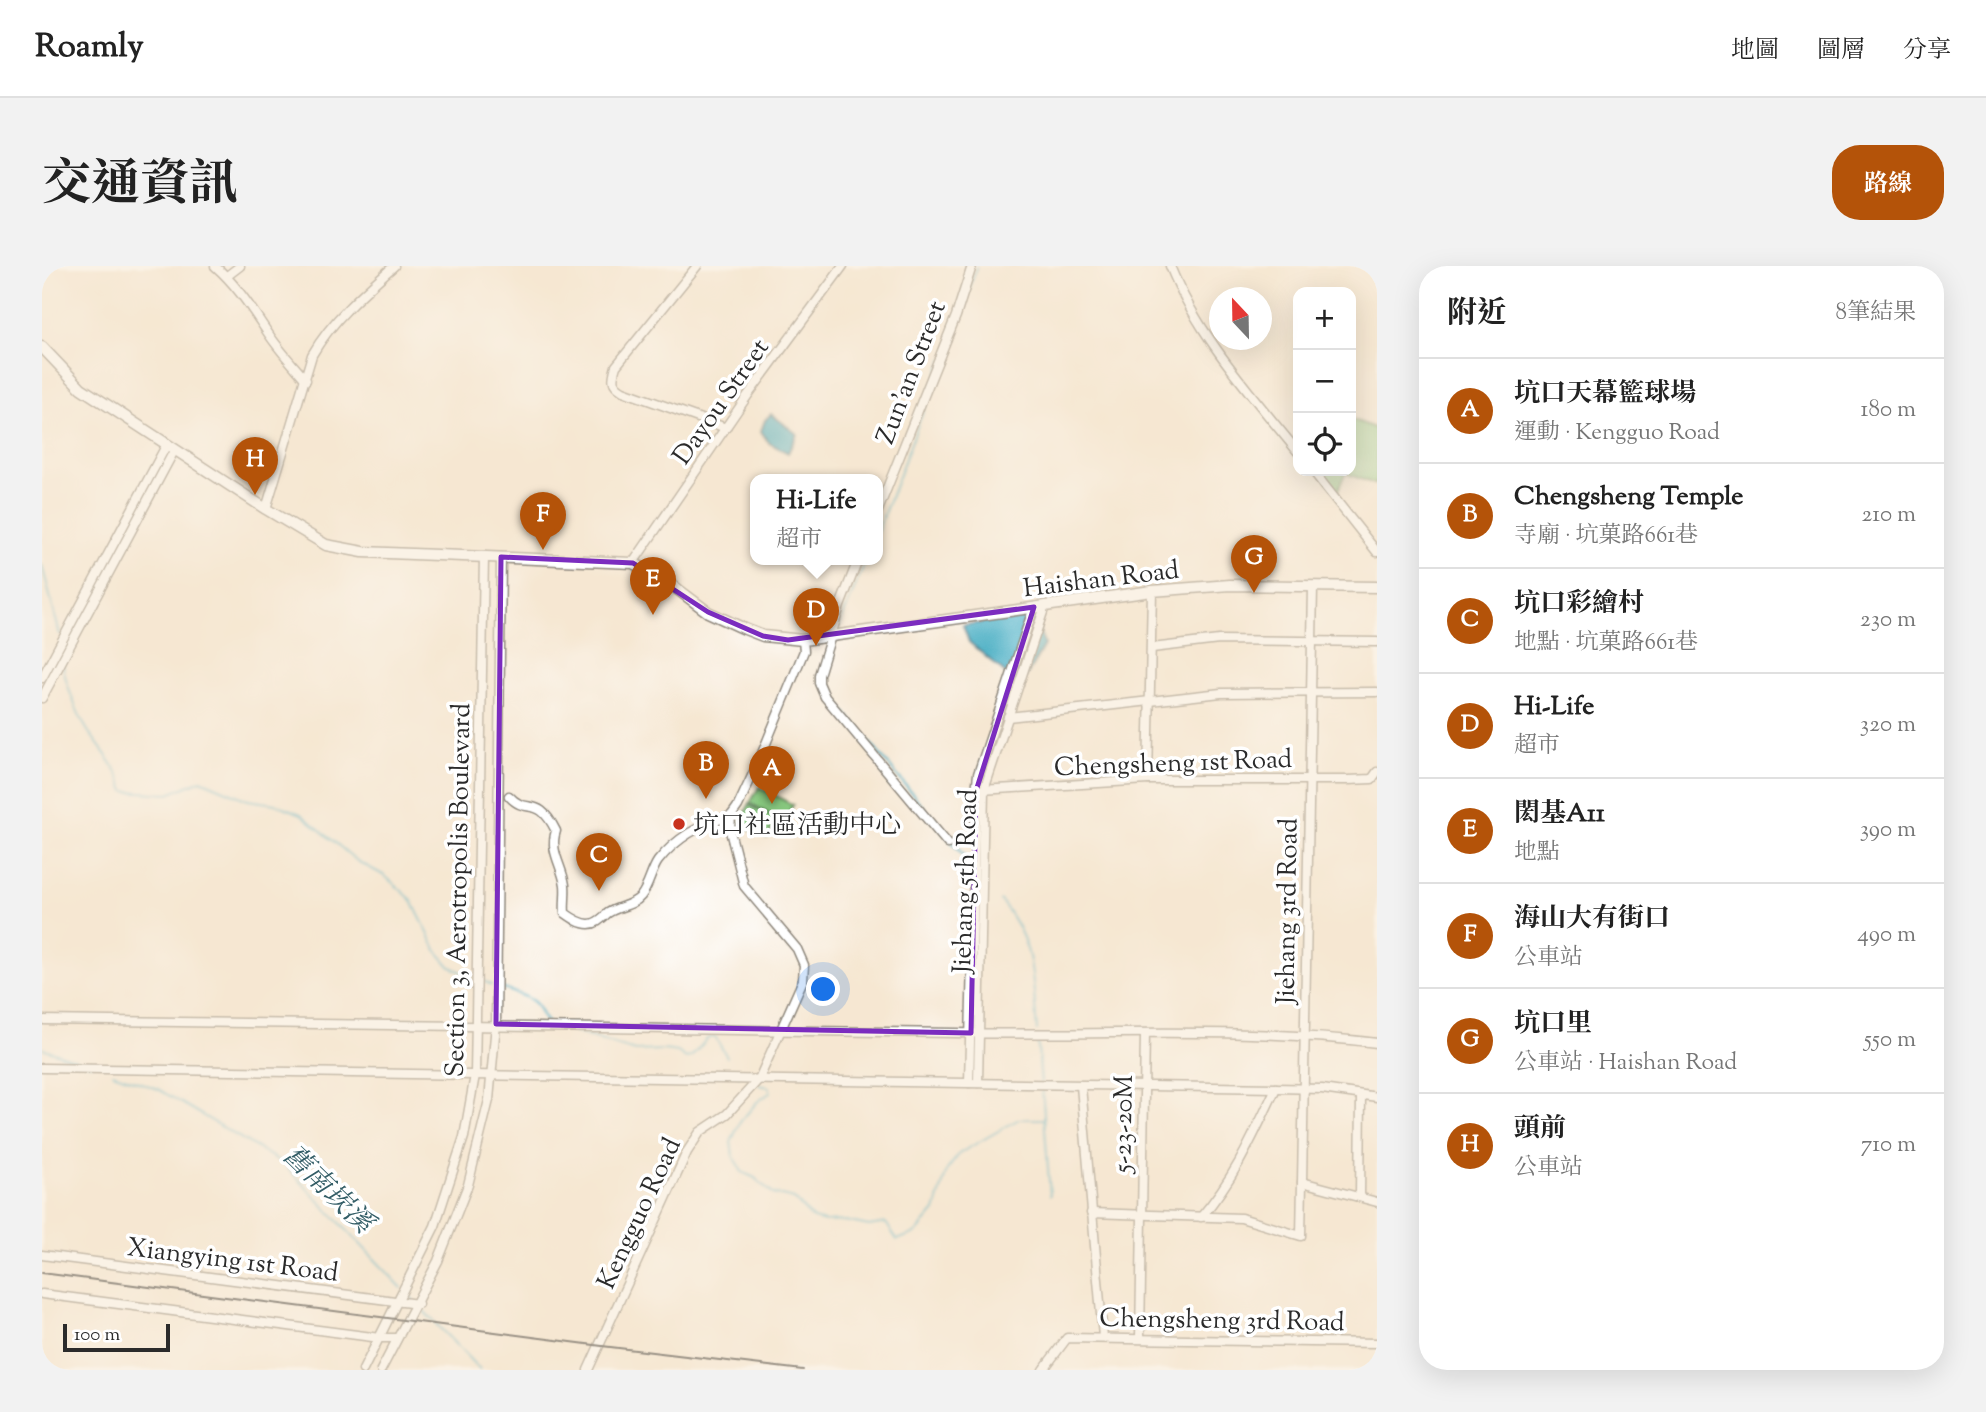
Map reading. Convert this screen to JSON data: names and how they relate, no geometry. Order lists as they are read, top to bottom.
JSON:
{
  "streets": {
    "main road": ["Haishan Road"],
    "street": [
      "Zun'an Street",
      "Dayou Street",
      "Chengsheng 1st Road",
      "Jiehang 5th Road",
      "Section 3, Aerotropolis Boulevard",
      "Jiehang 3rd Road",
      "5-23-20M",
      "Kengguo Road",
      "Xiangying 1st Road",
      "Chengsheng 3rd Road"
    ]
  },
  "crossings": [
    ["Dayou Street", "Haishan Road"],
    ["Haishan Road", "Jiehang 5th Road"],
    ["Haishan Road", "Jiehang 3rd Road"],
    ["Chengsheng 1st Road", "Jiehang 5th Road"],
    ["Chengsheng 1st Road", "Jiehang 3rd Road"],
    ["Section 3, Aerotropolis Boulevard", "Xiangying 1st Road"],
    ["5-23-20M", "Chengsheng 3rd Road"]
  ],
  "water": ["舊南崁溪"],
  "places": ["坑口社區活動中心"],
  "scale_bar": "100 m",
  "north": "top",
  "page": {
    "header": "Roamly",
    "nav": ["地圖", "圖層", "分享"],
    "title": "交通資訊",
    "buttons": "路線",
    "heading": ["附近", "8筆結果"],
    "map_buttons": ["+", "−"],
    "list": [
      {
        "mark": "A",
        "name": "坑口天幕籃球場",
        "note": "運動 · Kengguo Road",
        "value": "180 m"
      },
      {
        "mark": "B",
        "name": "Chengsheng Temple",
        "note": "寺廟 · 坑菓路661巷",
        "value": "210 m"
      },
      {
        "mark": "C",
        "name": "坑口彩繪村",
        "note": "地點 · 坑菓路661巷",
        "value": "230 m"
      },
      {
        "mark": "D",
        "name": "Hi-Life",
        "note": "超市",
        "value": "320 m"
      },
      {
        "mark": "E",
        "name": "閎基A11",
        "note": "地點",
        "value": "390 m"
      },
      {
        "mark": "F",
        "name": "海山大有街口",
        "note": "公車站",
        "value": "490 m"
      },
      {
        "mark": "G",
        "name": "坑口里",
        "note": "公車站 · Haishan Road",
        "value": "550 m"
      },
      {
        "mark": "H",
        "name": "頭前",
        "note": "公車站",
        "value": "710 m"
      }
    ],
    "pins": [
      "H",
      "F",
      "G",
      "E",
      "D",
      "B",
      "A",
      "C"
    ],
    "popup": ["Hi-Life", "超市"],
    "scale": "100 m"
  }
}
